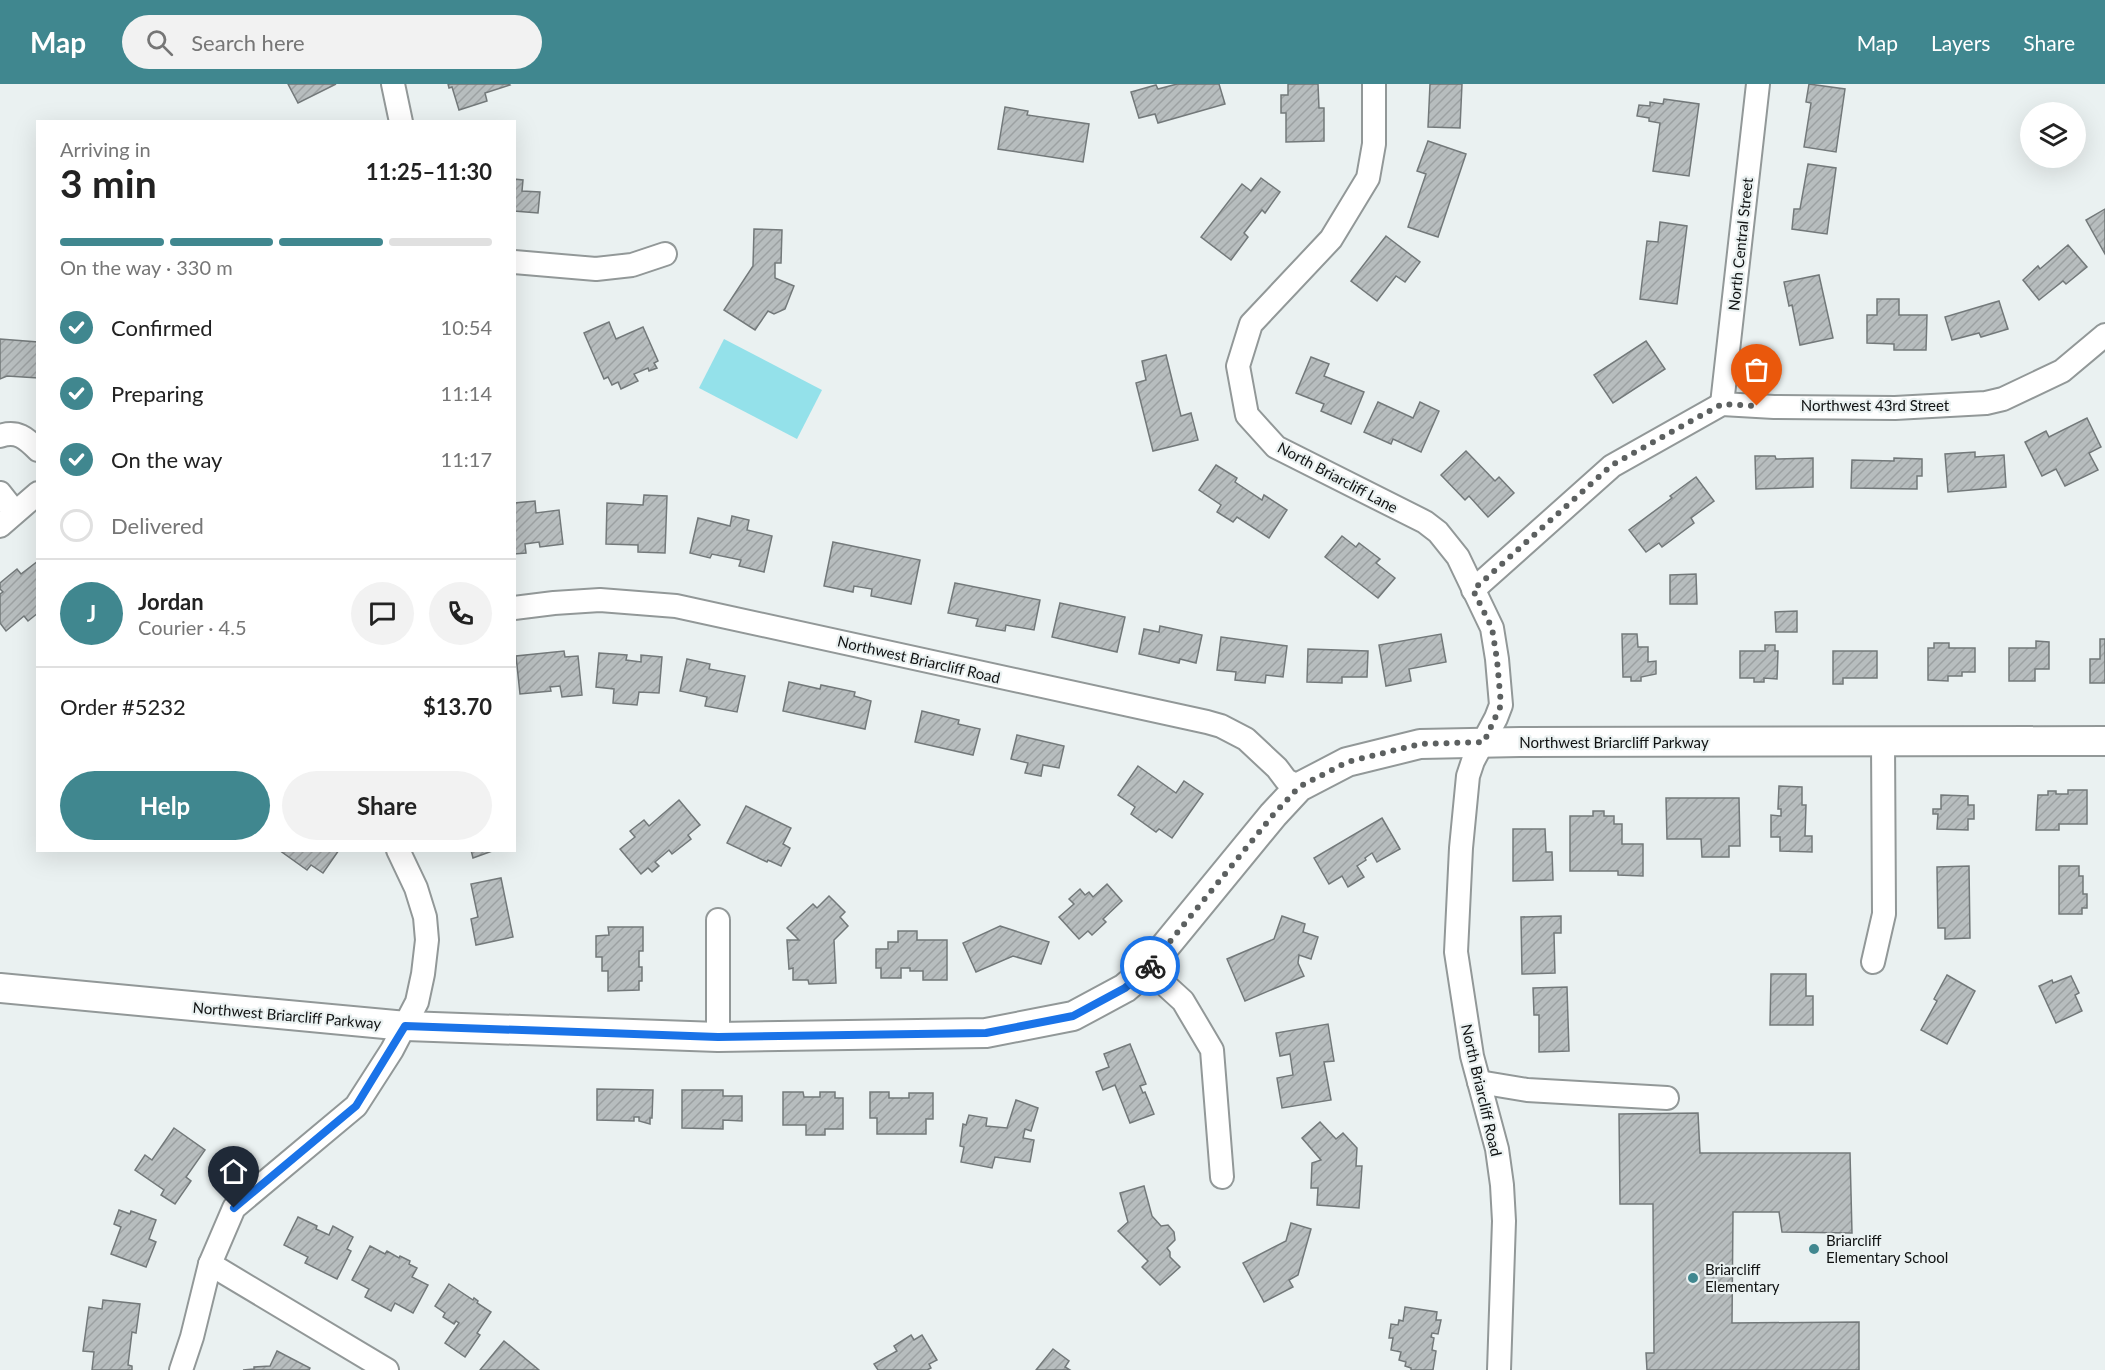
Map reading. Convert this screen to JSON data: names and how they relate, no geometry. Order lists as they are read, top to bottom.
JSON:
{
  "streets": {
    "main road": ["Northwest Briarcliff Parkway"],
    "street": [
      "North Central Street",
      "Northwest 43rd Street",
      "North Briarcliff Lane",
      "Northwest Briarcliff Road",
      "North Briarcliff Road"
    ]
  },
  "crossings": [
    ["North Central Street", "Northwest 43rd Street"],
    ["North Briarcliff Lane", "Northwest Briarcliff Parkway"],
    ["North Briarcliff Lane", "North Briarcliff Road"],
    ["Northwest Briarcliff Road", "Northwest Briarcliff Parkway"],
    ["Northwest Briarcliff Parkway", "North Briarcliff Road"]
  ],
  "places": ["Briarcliff Elementary School", "Briarcliff Elementary"],
  "page": {
    "header": "Map",
    "search": "Search here",
    "nav": ["Map", "Layers", "Share"],
    "heading": ["3 min", "Arriving in", "11:25–11:30"],
    "panel": [
      "Jordan",
      "Courier · 4.5",
      "Order #5232",
      "$13.70"
    ],
    "bar": "On the way · 330 m",
    "list": [
      ["Confirmed", "10:54"],
      ["Preparing", "11:14"],
      ["On the way", "11:17"],
      "Delivered"
    ],
    "round": "J",
    "buttons": ["Help", "Share"]
  }
}
